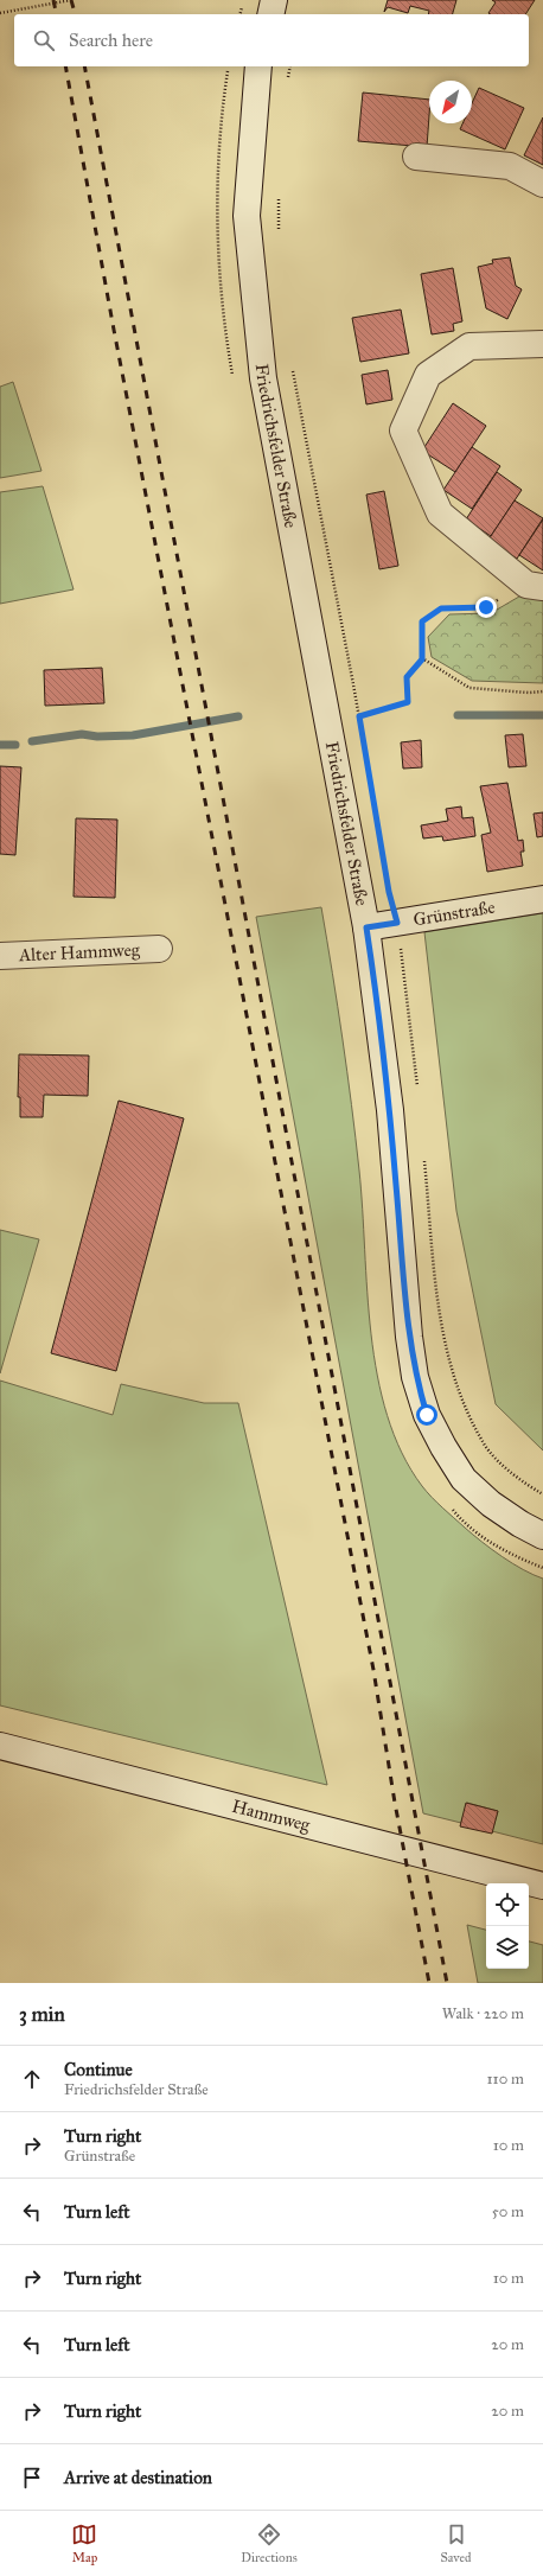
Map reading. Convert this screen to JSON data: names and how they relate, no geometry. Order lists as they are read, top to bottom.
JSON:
{
  "streets": {
    "main road": [
      "Friedrichsfelder Straße",
      "Grünstraße",
      "Alter Hammweg",
      "Hammweg"
    ]
  },
  "crossings": [
    ["Friedrichsfelder Straße", "Grünstraße"]
  ],
  "north": "bottom left",
  "page": {
    "search": "Search here",
    "heading": ["3 min", "Walk · 220 m"],
    "list": [
      ["Continue", "Friedrichsfelder Straße", "110 m"],
      ["Turn right", "Grünstraße", "10 m"],
      ["Turn left", "50 m"],
      ["Turn right", "10 m"],
      ["Turn left", "20 m"],
      ["Turn right", "20 m"],
      "Arrive at destination"
    ],
    "nav": ["Map", "Directions", "Saved"]
  }
}
